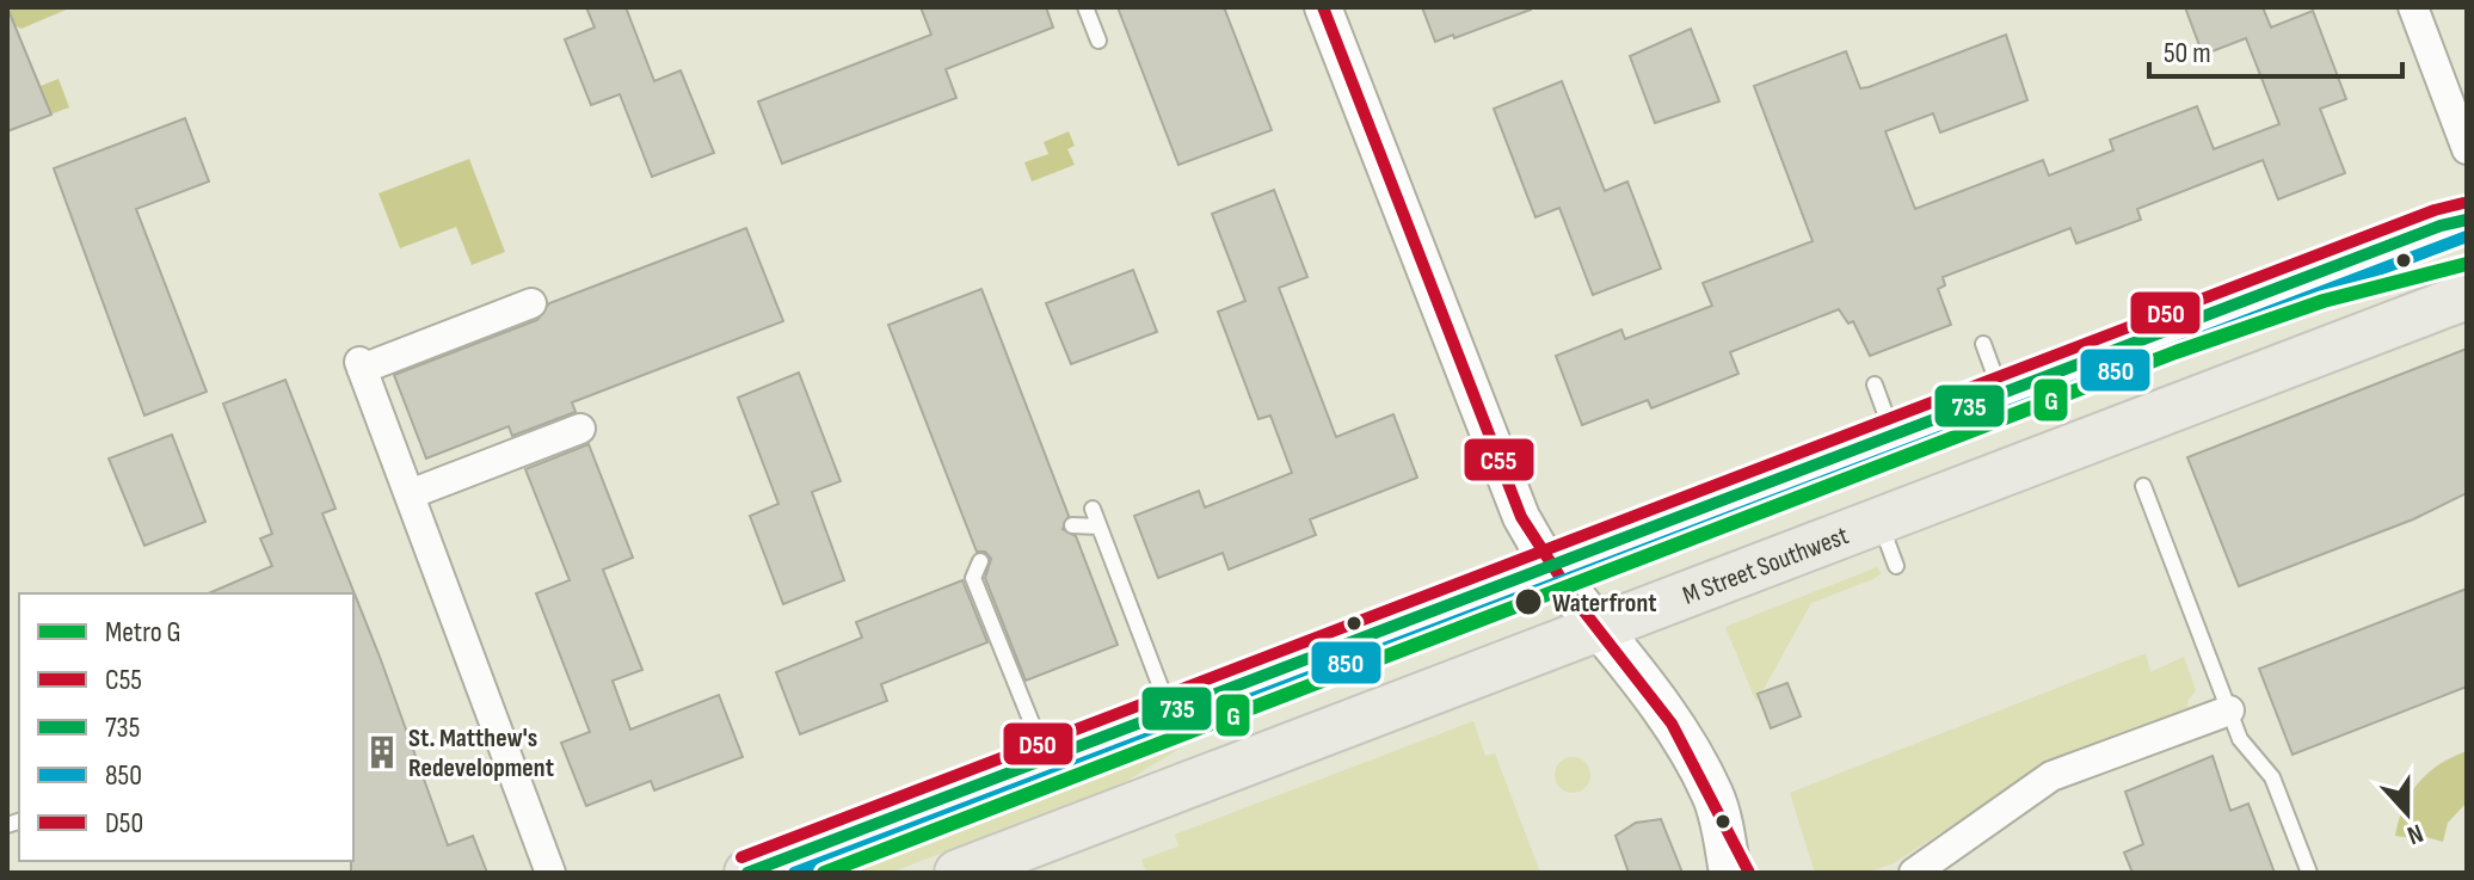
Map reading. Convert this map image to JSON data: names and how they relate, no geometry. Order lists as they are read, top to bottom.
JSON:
{
  "streets": {
    "main road": ["M Street Southwest"]
  },
  "places": {
    "other": ["Waterfront"],
    "building": ["St. Matthew's Redevelopment"]
  },
  "lines": [
    "transit line C55",
    "transit line D50",
    "transit line 735",
    "transit line 850",
    "metro line G"
  ],
  "legend": [
    "Metro G",
    "C55",
    "735",
    "850",
    "D50"
  ],
  "scale_bar": "50 m",
  "north": "bottom"
}
